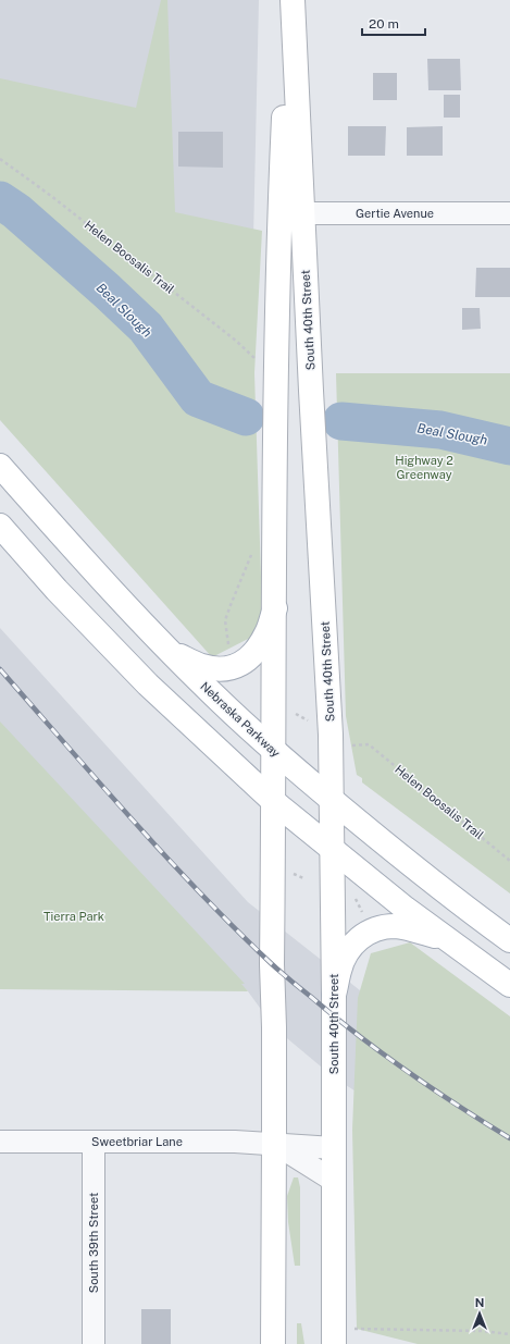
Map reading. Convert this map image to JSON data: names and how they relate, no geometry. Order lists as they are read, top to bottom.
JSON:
{
  "streets": {
    "main road": ["South 40th Street", "Nebraska Parkway"],
    "street": ["Gertie Avenue", "Sweetbriar Lane", "South 39th Street"],
    "path": ["Helen Boosalis Trail"]
  },
  "crossings": [
    ["Gertie Avenue", "South 40th Street"],
    ["South 40th Street", "Nebraska Parkway"],
    ["South 40th Street", "Sweetbriar Lane"],
    ["Sweetbriar Lane", "South 39th Street"]
  ],
  "water": ["Beal Slough"],
  "parks": ["Highway 2 Greenway", "Tierra Park"],
  "scale_bar": "20 m",
  "north": "top"
}
